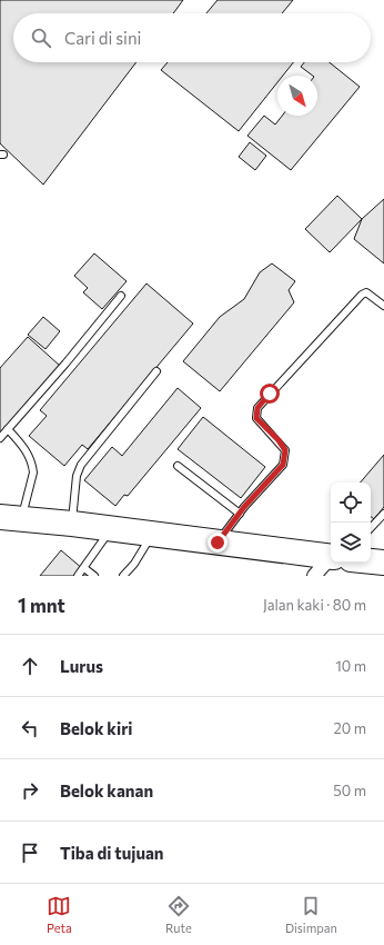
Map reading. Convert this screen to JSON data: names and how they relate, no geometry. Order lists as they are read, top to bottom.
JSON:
{
  "north": "bottom right",
  "page": {
    "search": "Cari di sini",
    "heading": ["1 mnt", "Jalan kaki · 80 m"],
    "list": [
      ["Lurus", "10 m"],
      ["Belok kiri", "20 m"],
      ["Belok kanan", "50 m"],
      "Tiba di tujuan"
    ],
    "nav": ["Peta", "Rute", "Disimpan"]
  }
}
